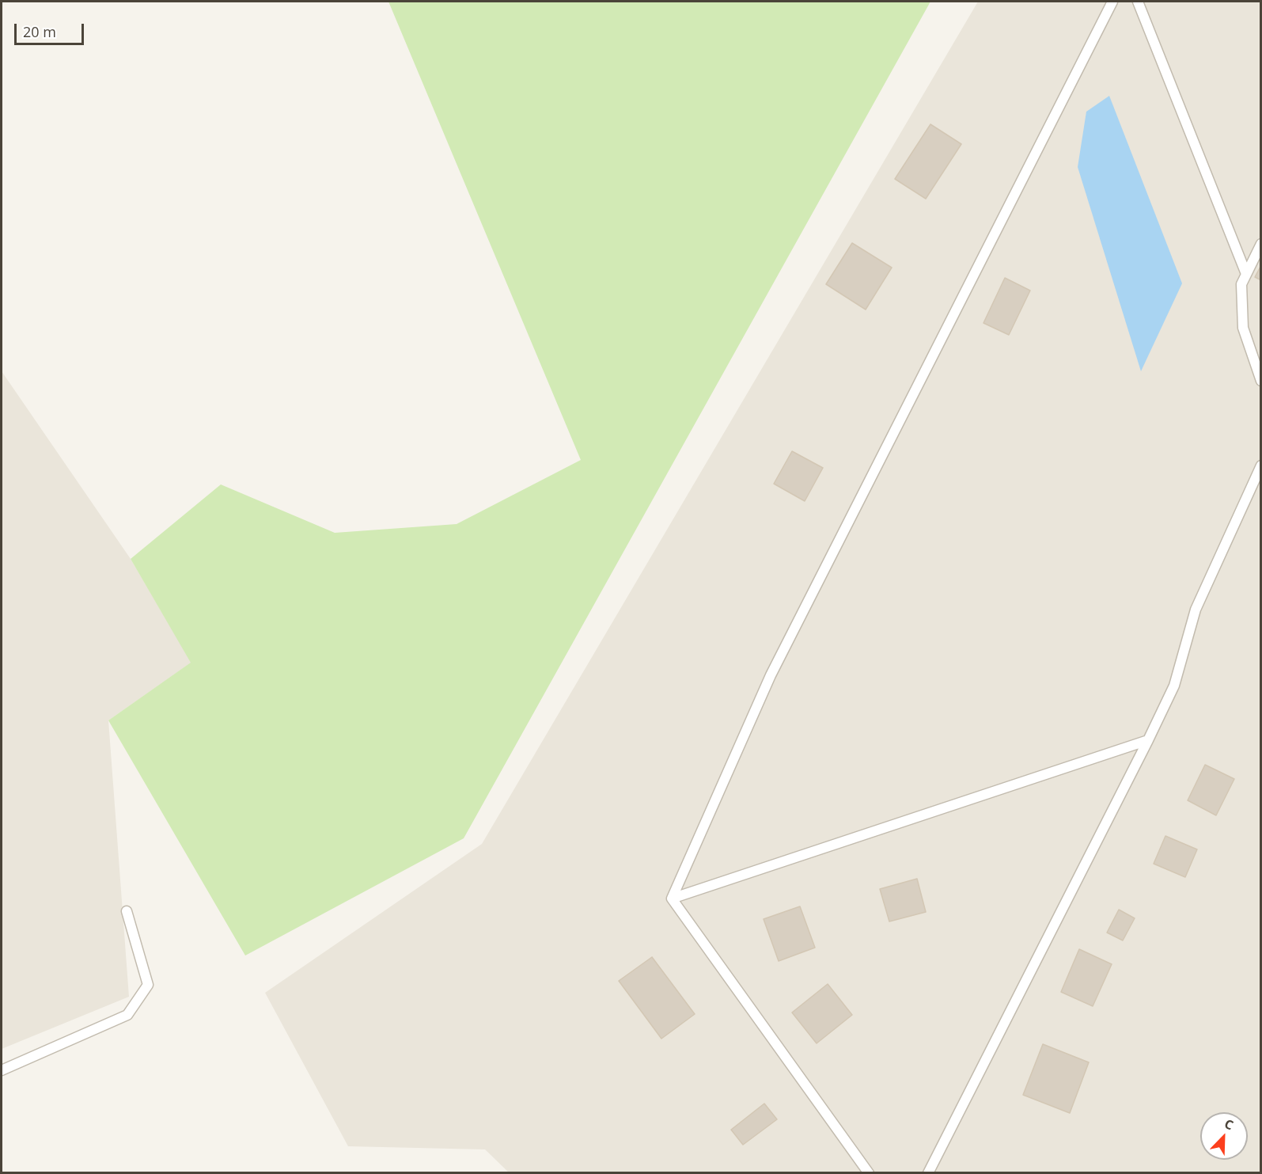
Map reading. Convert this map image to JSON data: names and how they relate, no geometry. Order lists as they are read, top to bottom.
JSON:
{
  "scale_bar": "20 m",
  "north": "top right"
}
